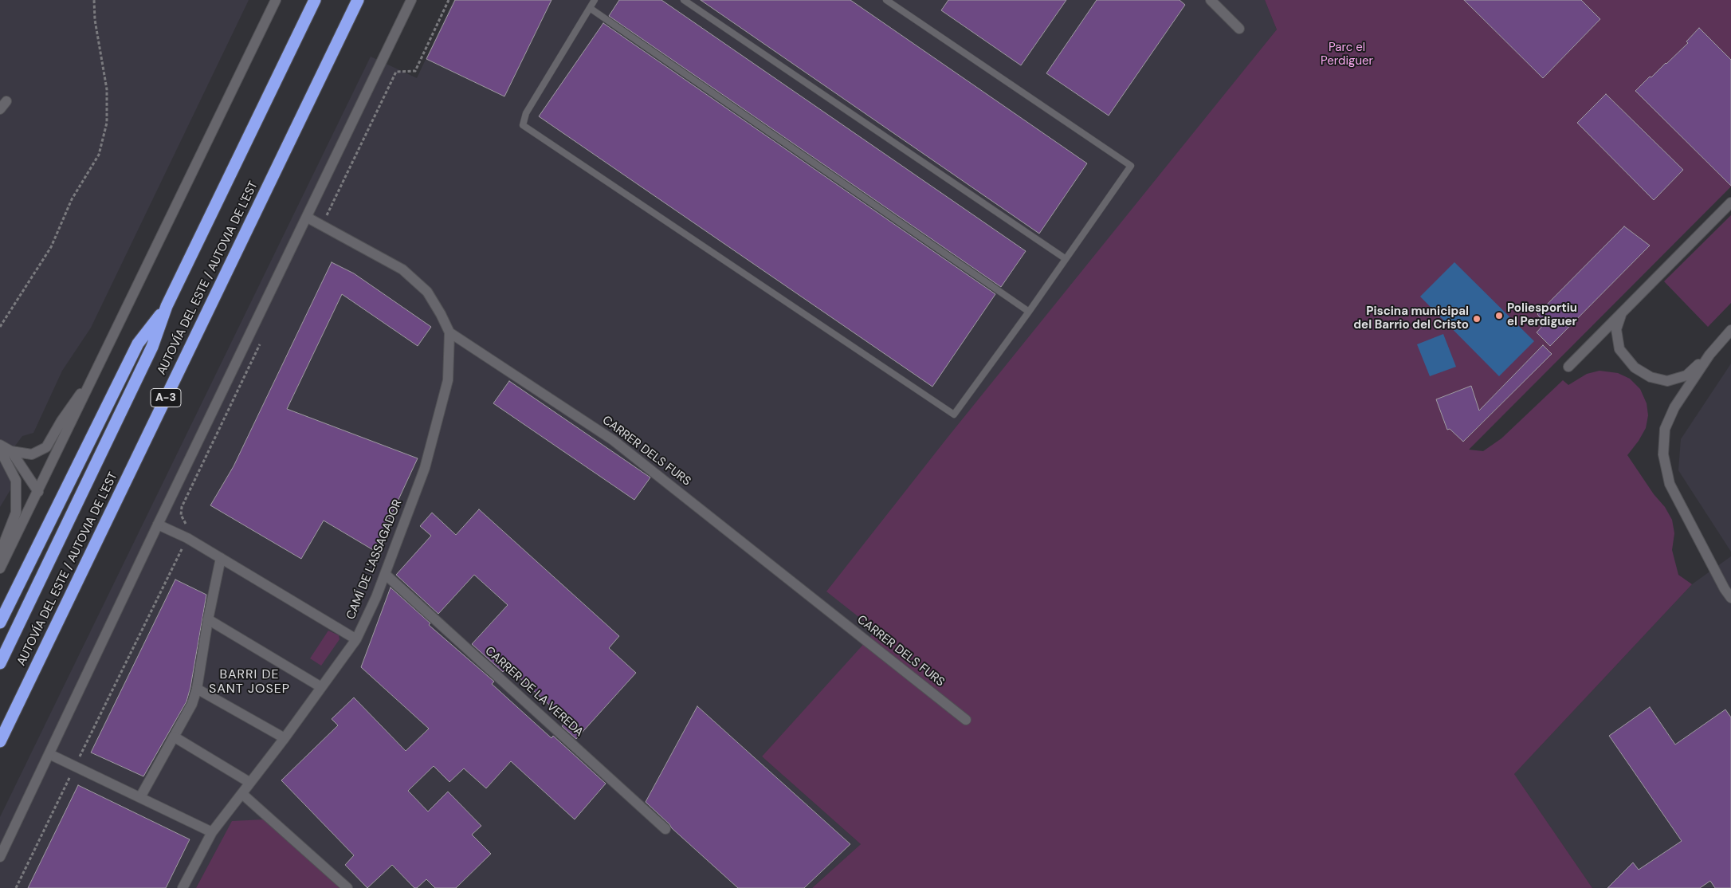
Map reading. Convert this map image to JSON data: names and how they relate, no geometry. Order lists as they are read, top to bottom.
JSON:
{
  "streets": {
    "highway": ["AUTOVÍA DEL ESTE / AUTOVIA DE L'EST", "A-3"],
    "street": ["CARRER DELS FURS", "CAMÍ DE L'ASSAGADOR", "CARRER DE LA VEREDA"]
  },
  "crossings": [
    ["CARRER DELS FURS", "CAMÍ DE L'ASSAGADOR"],
    ["CAMÍ DE L'ASSAGADOR", "CARRER DE LA VEREDA"]
  ],
  "districts": ["BARRI DE SANT JOSEP"],
  "parks": ["Parc el Perdiguer"],
  "places": ["Poliesportiu el Perdiguer", "Piscina municipal del Barrio del Cristo"]
}
